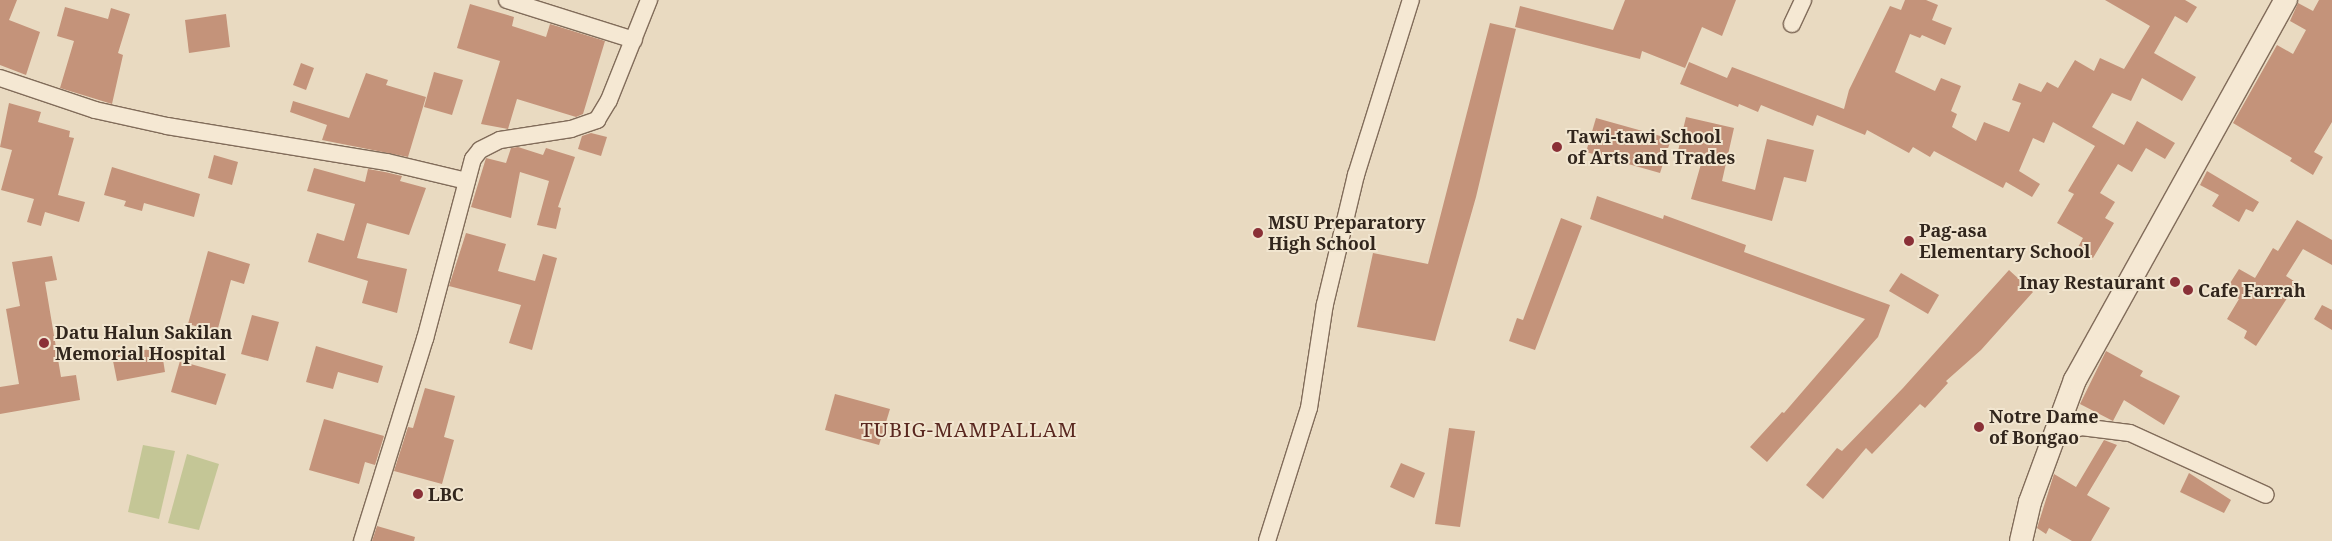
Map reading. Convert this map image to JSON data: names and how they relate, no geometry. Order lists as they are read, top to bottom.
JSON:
{
  "districts": ["TUBIG-MAMPALLAM"],
  "places": [
    "Tawi-tawi School of Arts and Trades",
    "MSU Preparatory High School",
    "Pag-asa Elementary School",
    "Inay Restaurant",
    "Cafe Farrah",
    "Datu Halun Sakilan Memorial Hospital",
    "Notre Dame of Bongao",
    "LBC"
  ]
}
